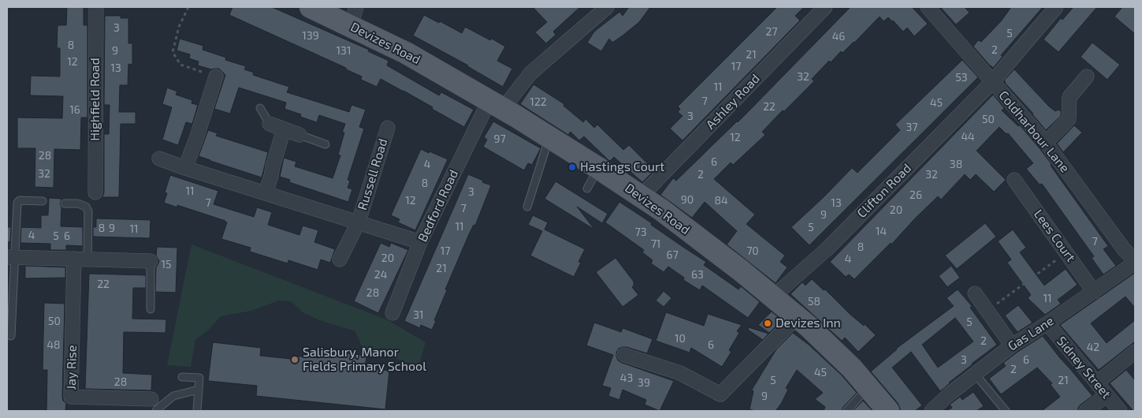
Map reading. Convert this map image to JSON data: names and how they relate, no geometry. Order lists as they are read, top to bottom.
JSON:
{
  "streets": {
    "main road": ["Devizes Road"],
    "street": [
      "Highfield Road",
      "Ashley Road",
      "Coldharbour Lane",
      "Russell Road",
      "Clifton Road",
      "Bedford Road",
      "Lees Court",
      "Gas Lane",
      "Jay Rise",
      "Sidney Street"
    ]
  },
  "crossings": [
    ["Devizes Road", "Ashley Road"],
    ["Devizes Road", "Clifton Road"],
    ["Devizes Road", "Bedford Road"],
    ["Coldharbour Lane", "Clifton Road"],
    ["Coldharbour Lane", "Gas Lane"],
    ["Russell Road", "Bedford Road"],
    ["Lees Court", "Gas Lane"],
    ["Gas Lane", "Sidney Street"]
  ],
  "places": ["Hastings Court", "Devizes Inn", "Salisbury, Manor Fields Primary School"],
  "house_numbers": [
    "3",
    "27",
    "5",
    "139",
    "46",
    "8",
    "2",
    "9",
    "131",
    "21",
    "12",
    "17",
    "13",
    "32",
    "53",
    "11",
    "7",
    "122",
    "45",
    "22",
    "16",
    "3",
    "50",
    "37",
    "44",
    "12",
    "97",
    "28",
    "6",
    "4",
    "38",
    "32",
    "2",
    "32",
    "8",
    "11",
    "3",
    "26",
    "90",
    "12",
    "84",
    "7",
    "13",
    "7",
    "20",
    "9",
    "11",
    "5",
    "8",
    "9",
    "11",
    "14",
    "73",
    "4",
    "5",
    "6",
    "7",
    "71",
    "8",
    "17",
    "70",
    "67",
    "20",
    "4",
    "15",
    "21",
    "24",
    "63",
    "22",
    "28",
    "11",
    "58",
    "31",
    "50",
    "5",
    "10",
    "2",
    "48",
    "6",
    "42",
    "3",
    "6",
    "2",
    "45",
    "43",
    "5",
    "21",
    "28",
    "39",
    "9"
  ]
}
